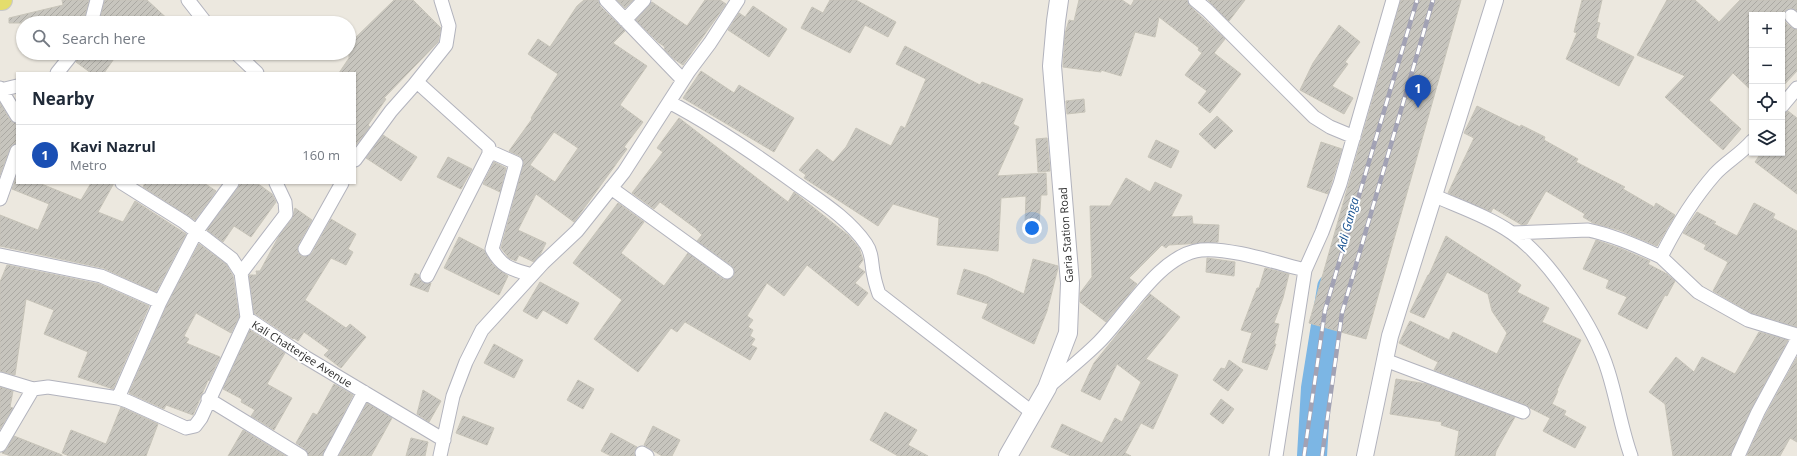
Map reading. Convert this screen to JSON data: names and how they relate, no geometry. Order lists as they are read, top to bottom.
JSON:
{
  "streets": {
    "main road": ["Garia Station Road"],
    "street": ["Kali Chatterjee Avenue"]
  },
  "water": ["Adi Ganga"],
  "page": {
    "map_buttons": ["+", "−"],
    "search": "Search here",
    "heading": "Nearby",
    "pins": "1",
    "list": [
      {
        "mark": "1",
        "name": "Kavi Nazrul",
        "note": "Metro",
        "value": "160 m"
      }
    ]
  }
}
